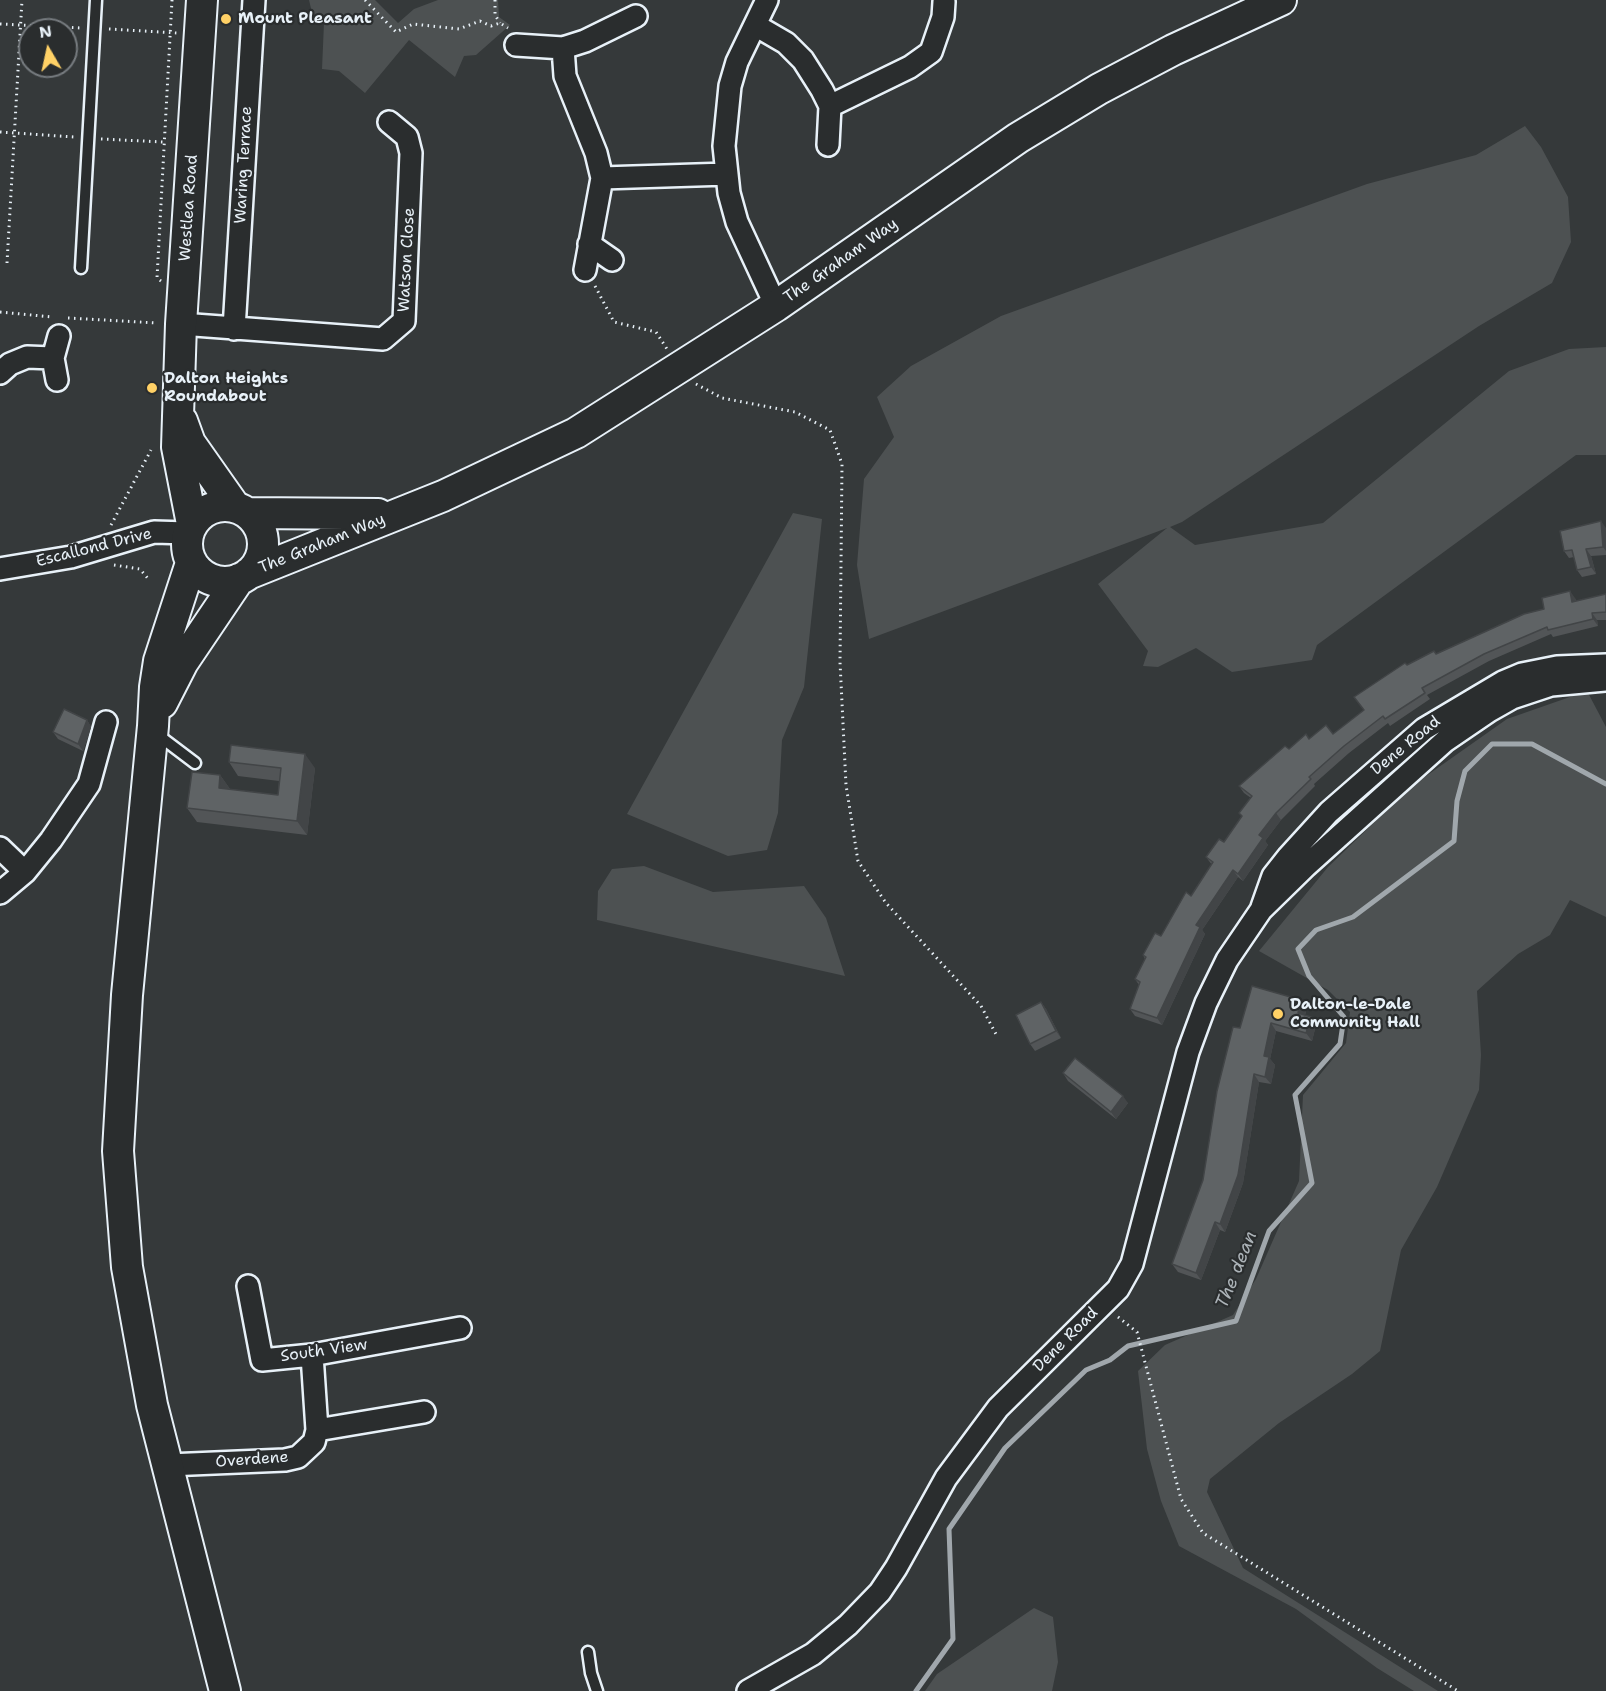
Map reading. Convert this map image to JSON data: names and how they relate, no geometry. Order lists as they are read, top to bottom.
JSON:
{
  "streets": {
    "main road": ["Westlea Road", "The Graham Way"],
    "street": [
      "Waring Terrace",
      "Watson Close",
      "Escallond Drive",
      "Dene Road",
      "South View",
      "Overdene"
    ]
  },
  "crossings": [
    ["Waring Terrace", "Watson Close"],
    ["Westlea Road", "Watson Close"],
    ["Westlea Road", "The Graham Way"],
    ["Westlea Road", "Escallond Drive"],
    ["The Graham Way", "Escallond Drive"]
  ],
  "water": ["The dean"],
  "places": ["Mount Pleasant", "Dalton Heights Roundabout", "Dalton-le-Dale Community Hall"],
  "north": "top"
}
